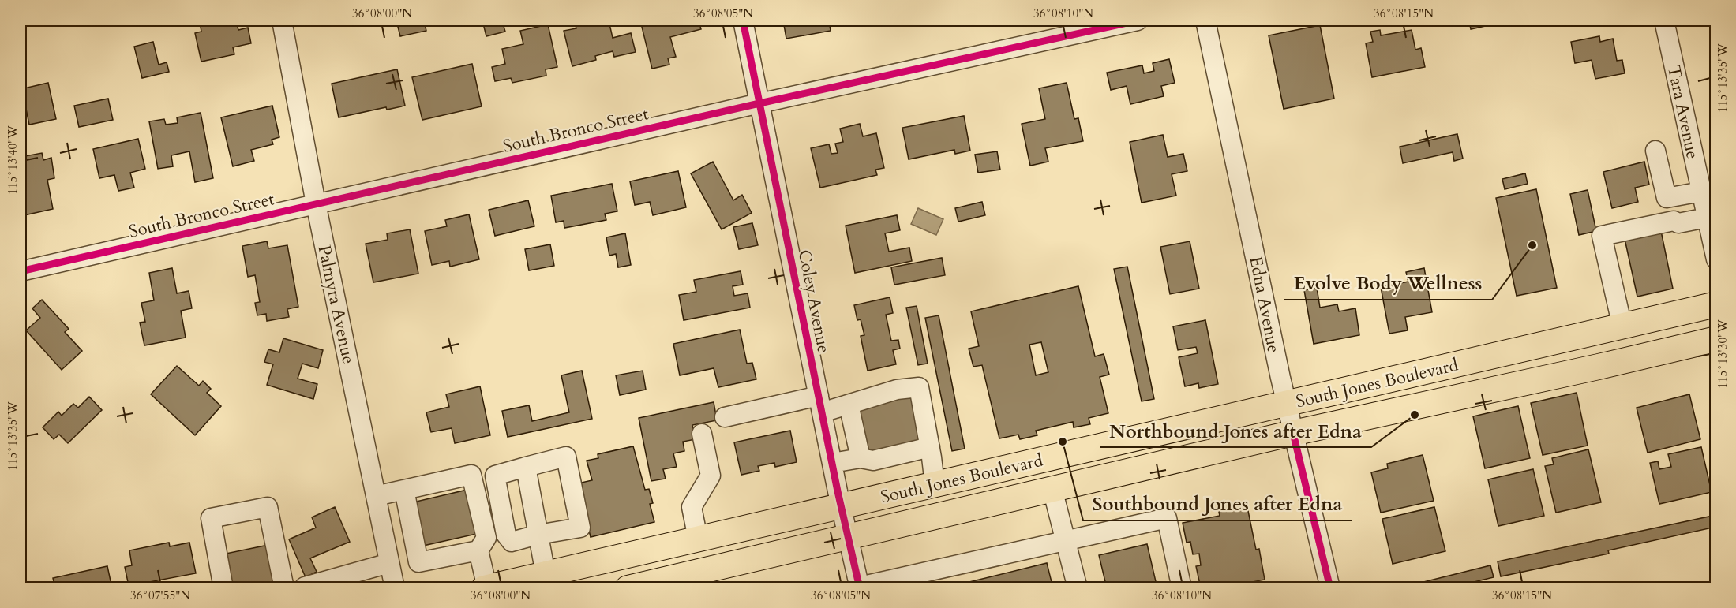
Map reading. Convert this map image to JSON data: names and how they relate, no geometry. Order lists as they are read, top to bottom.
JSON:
{
  "streets": {
    "main road": ["South Jones Boulevard"],
    "street": [
      "Tara Avenue",
      "South Bronco Street",
      "Coley Avenue",
      "Palmyra Avenue",
      "Edna Avenue"
    ]
  },
  "crossings": [
    ["South Bronco Street", "Coley Avenue"],
    ["South Bronco Street", "Palmyra Avenue"],
    ["Coley Avenue", "South Jones Boulevard"],
    ["Edna Avenue", "South Jones Boulevard"]
  ],
  "places": ["Evolve Body Wellness", "Northbound Jones after Edna", "Southbound Jones after Edna"],
  "coordinates": [
    "36°08'00\"N",
    "36°08'05\"N",
    "36°08'10\"N",
    "36°08'15\"N",
    "115°13'35\"W",
    "115°13'40\"W",
    "115°13'30\"W",
    "36°07'55\"N"
  ]
}
